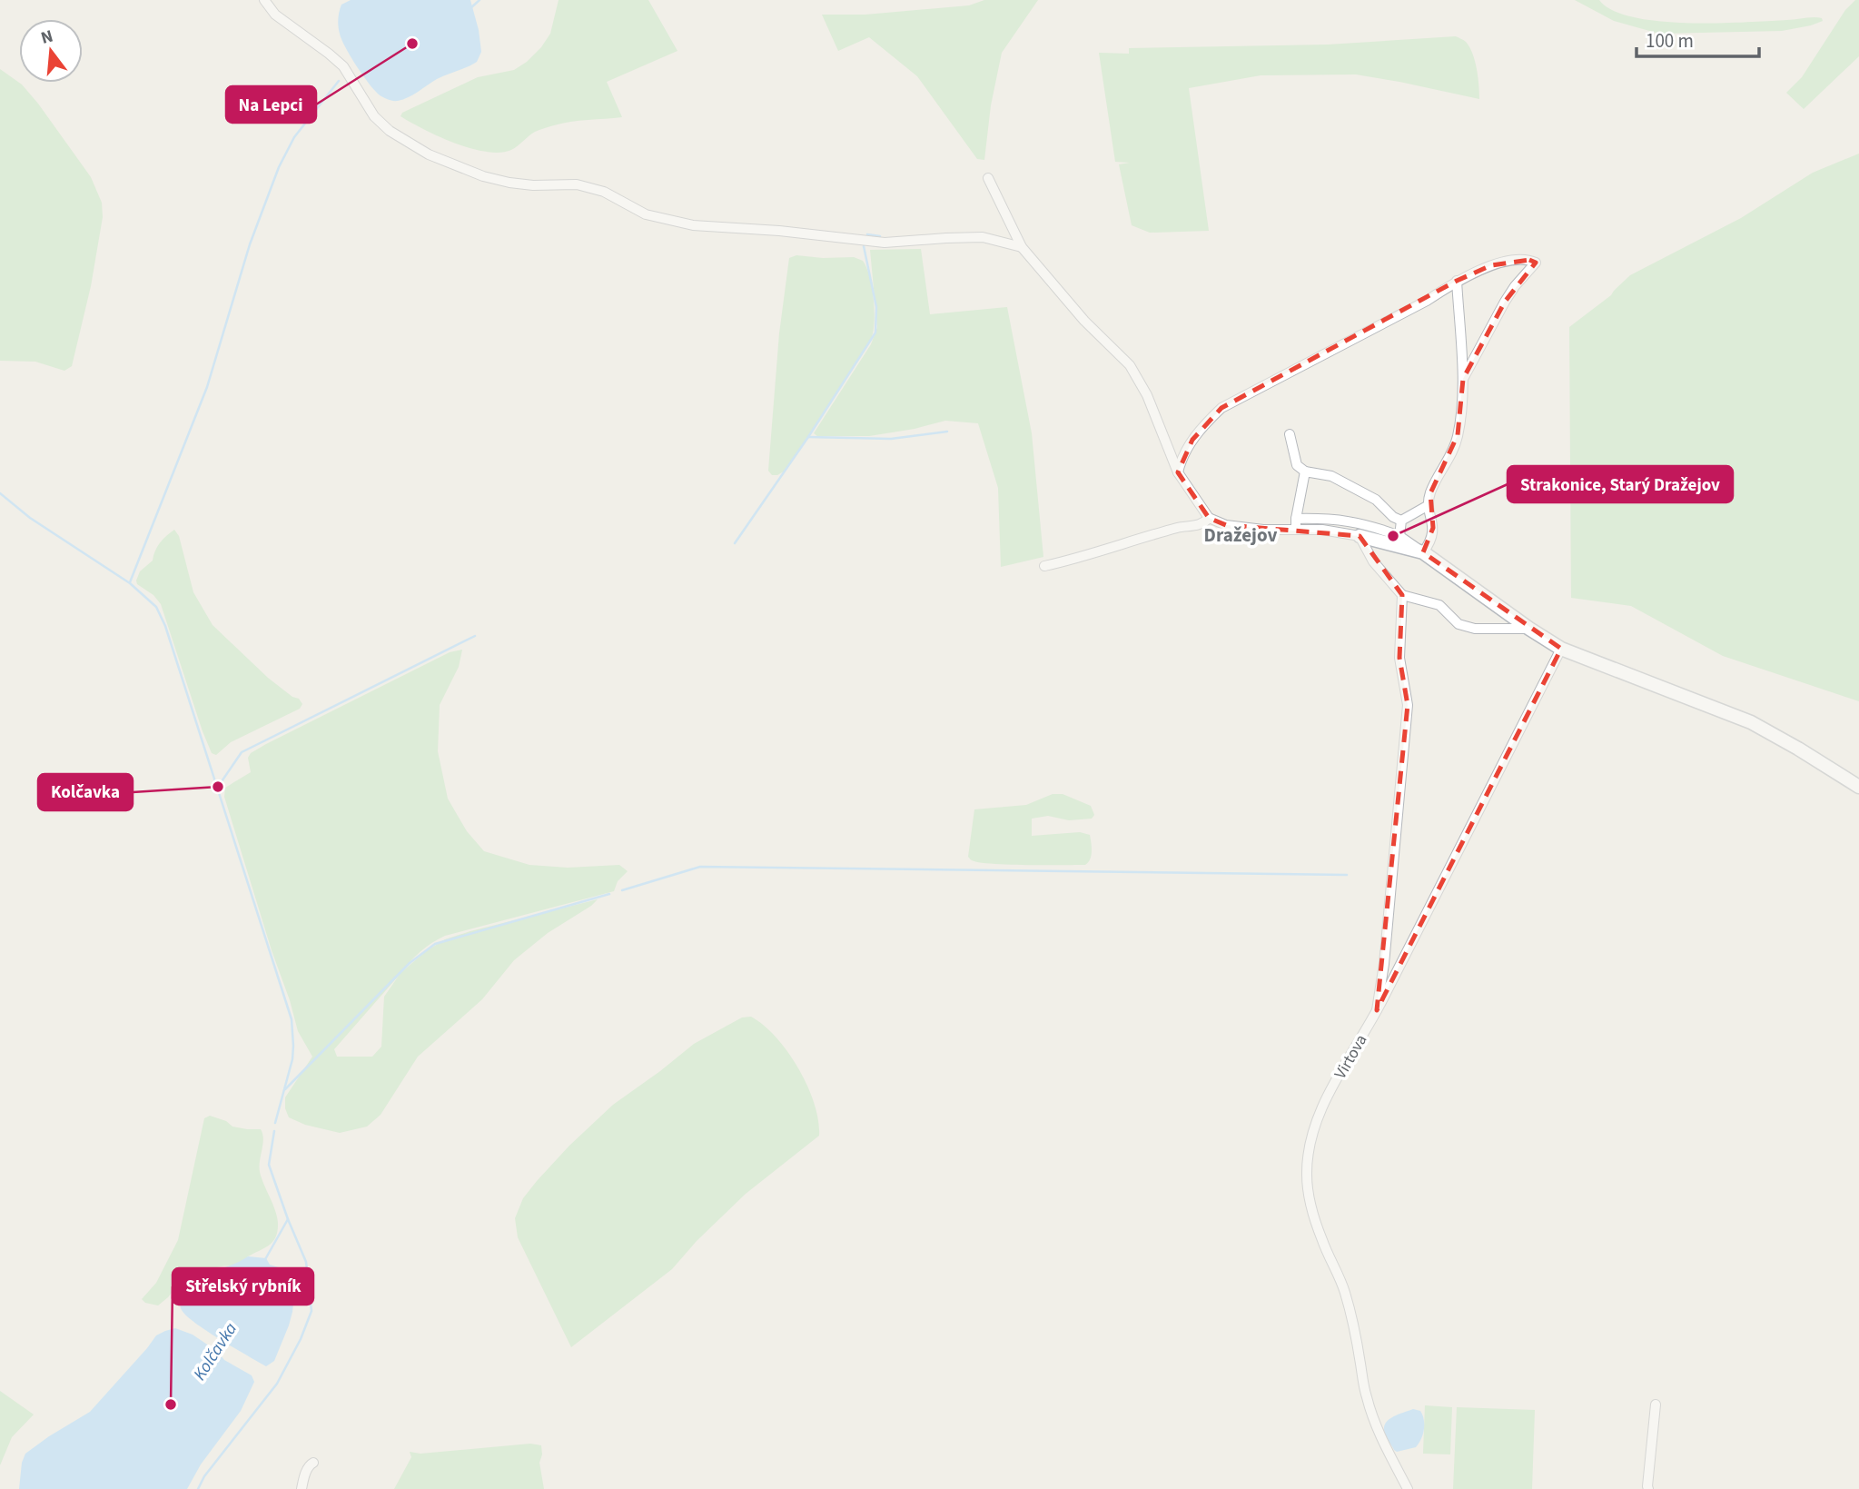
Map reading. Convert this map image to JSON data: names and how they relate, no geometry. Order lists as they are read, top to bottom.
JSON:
{
  "streets": {
    "street": ["Virtova"]
  },
  "districts": ["Dražejov"],
  "water": ["Kolčavka"],
  "places": [
    "Na Lepci",
    "Strakonice, Starý Dražejov",
    "Kolčavka",
    "Střelský rybník"
  ],
  "scale_bar": "100 m",
  "north": "top"
}
